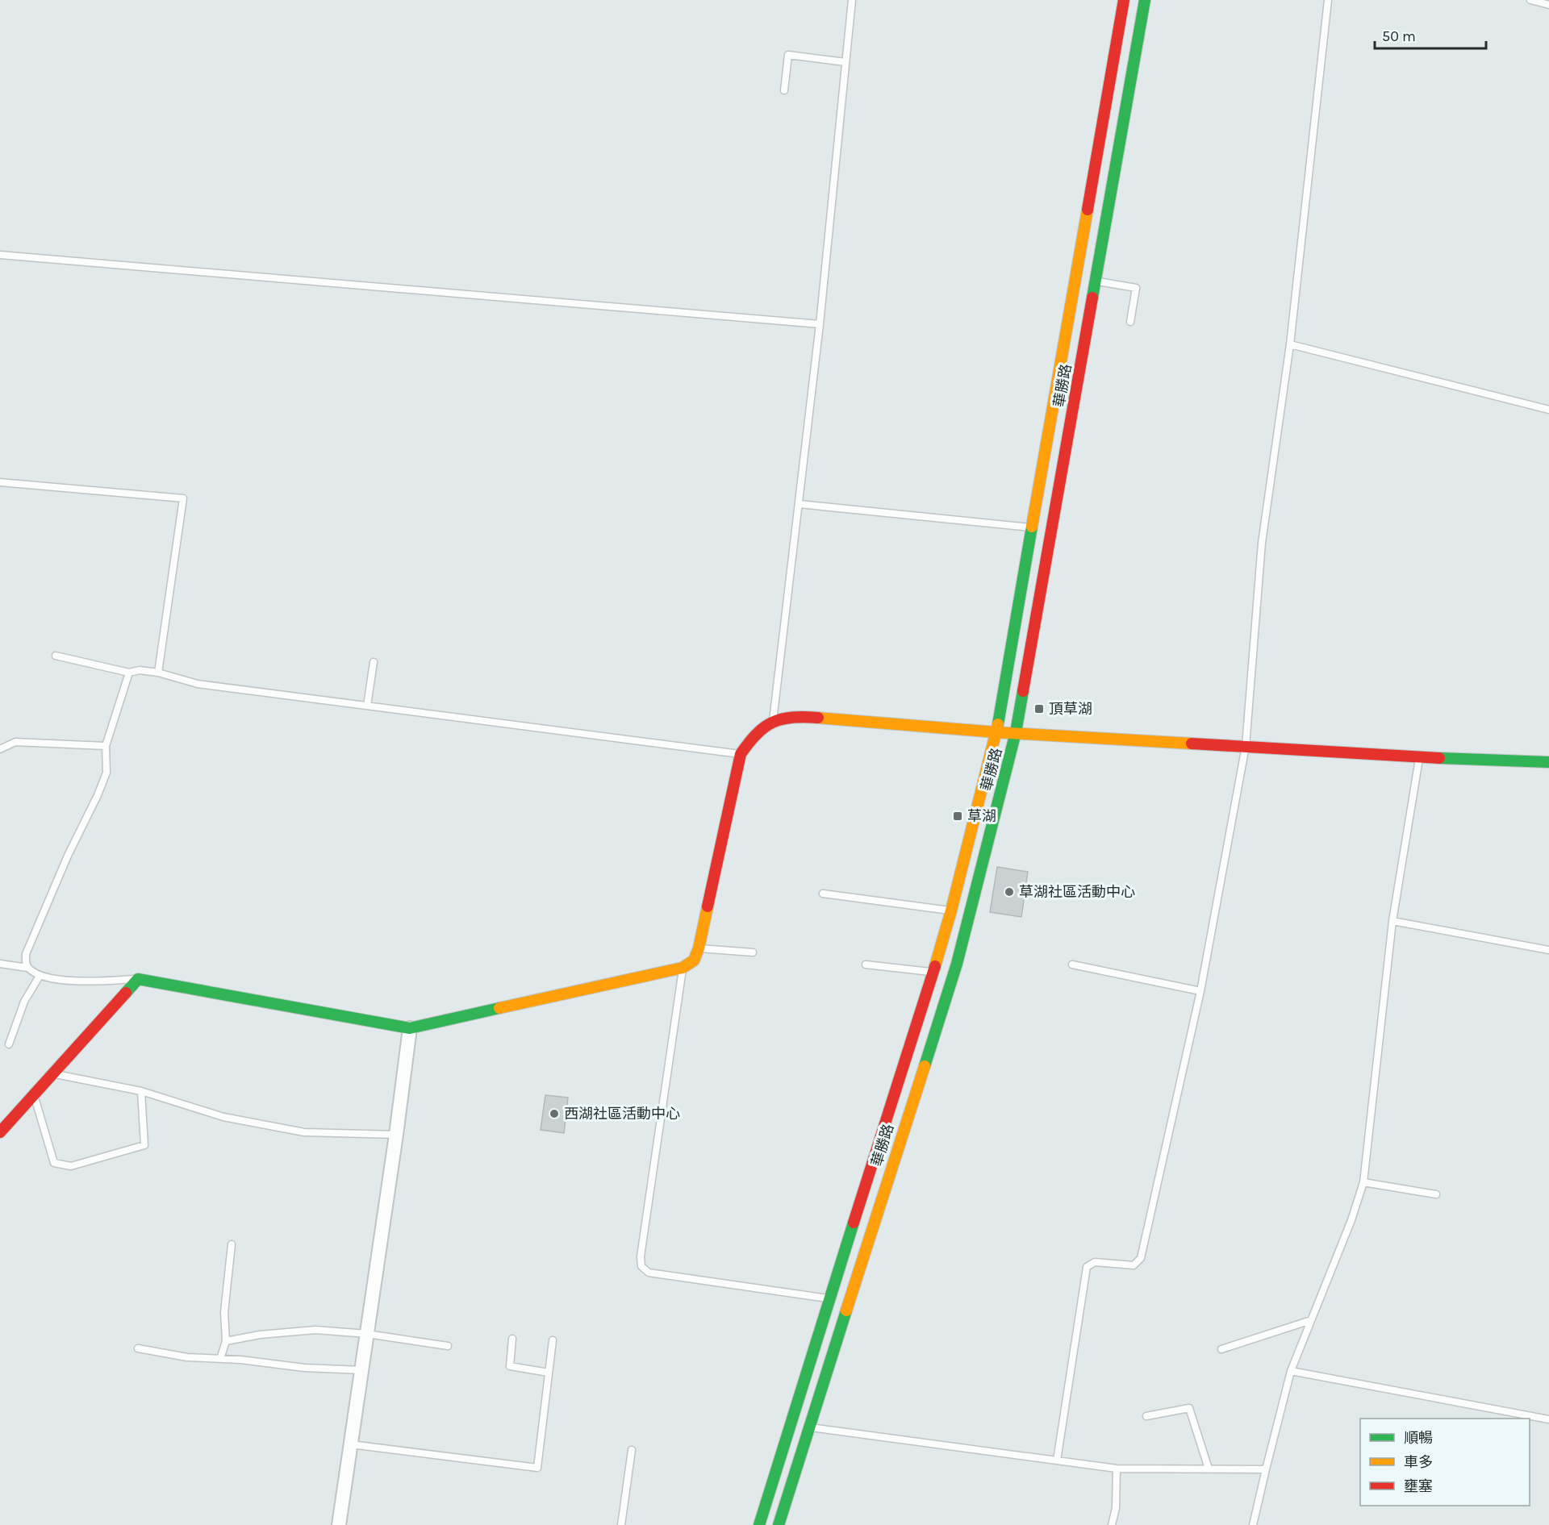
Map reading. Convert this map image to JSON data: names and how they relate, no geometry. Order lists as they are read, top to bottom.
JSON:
{
  "streets": {
    "main road": ["華勝路"]
  },
  "places": {
    "transit": ["頂草湖", "草湖"],
    "other": ["草湖社區活動中心", "西湖社區活動中心"]
  },
  "legend": ["順暢", "車多", "壅塞"],
  "scale_bar": "50 m"
}
